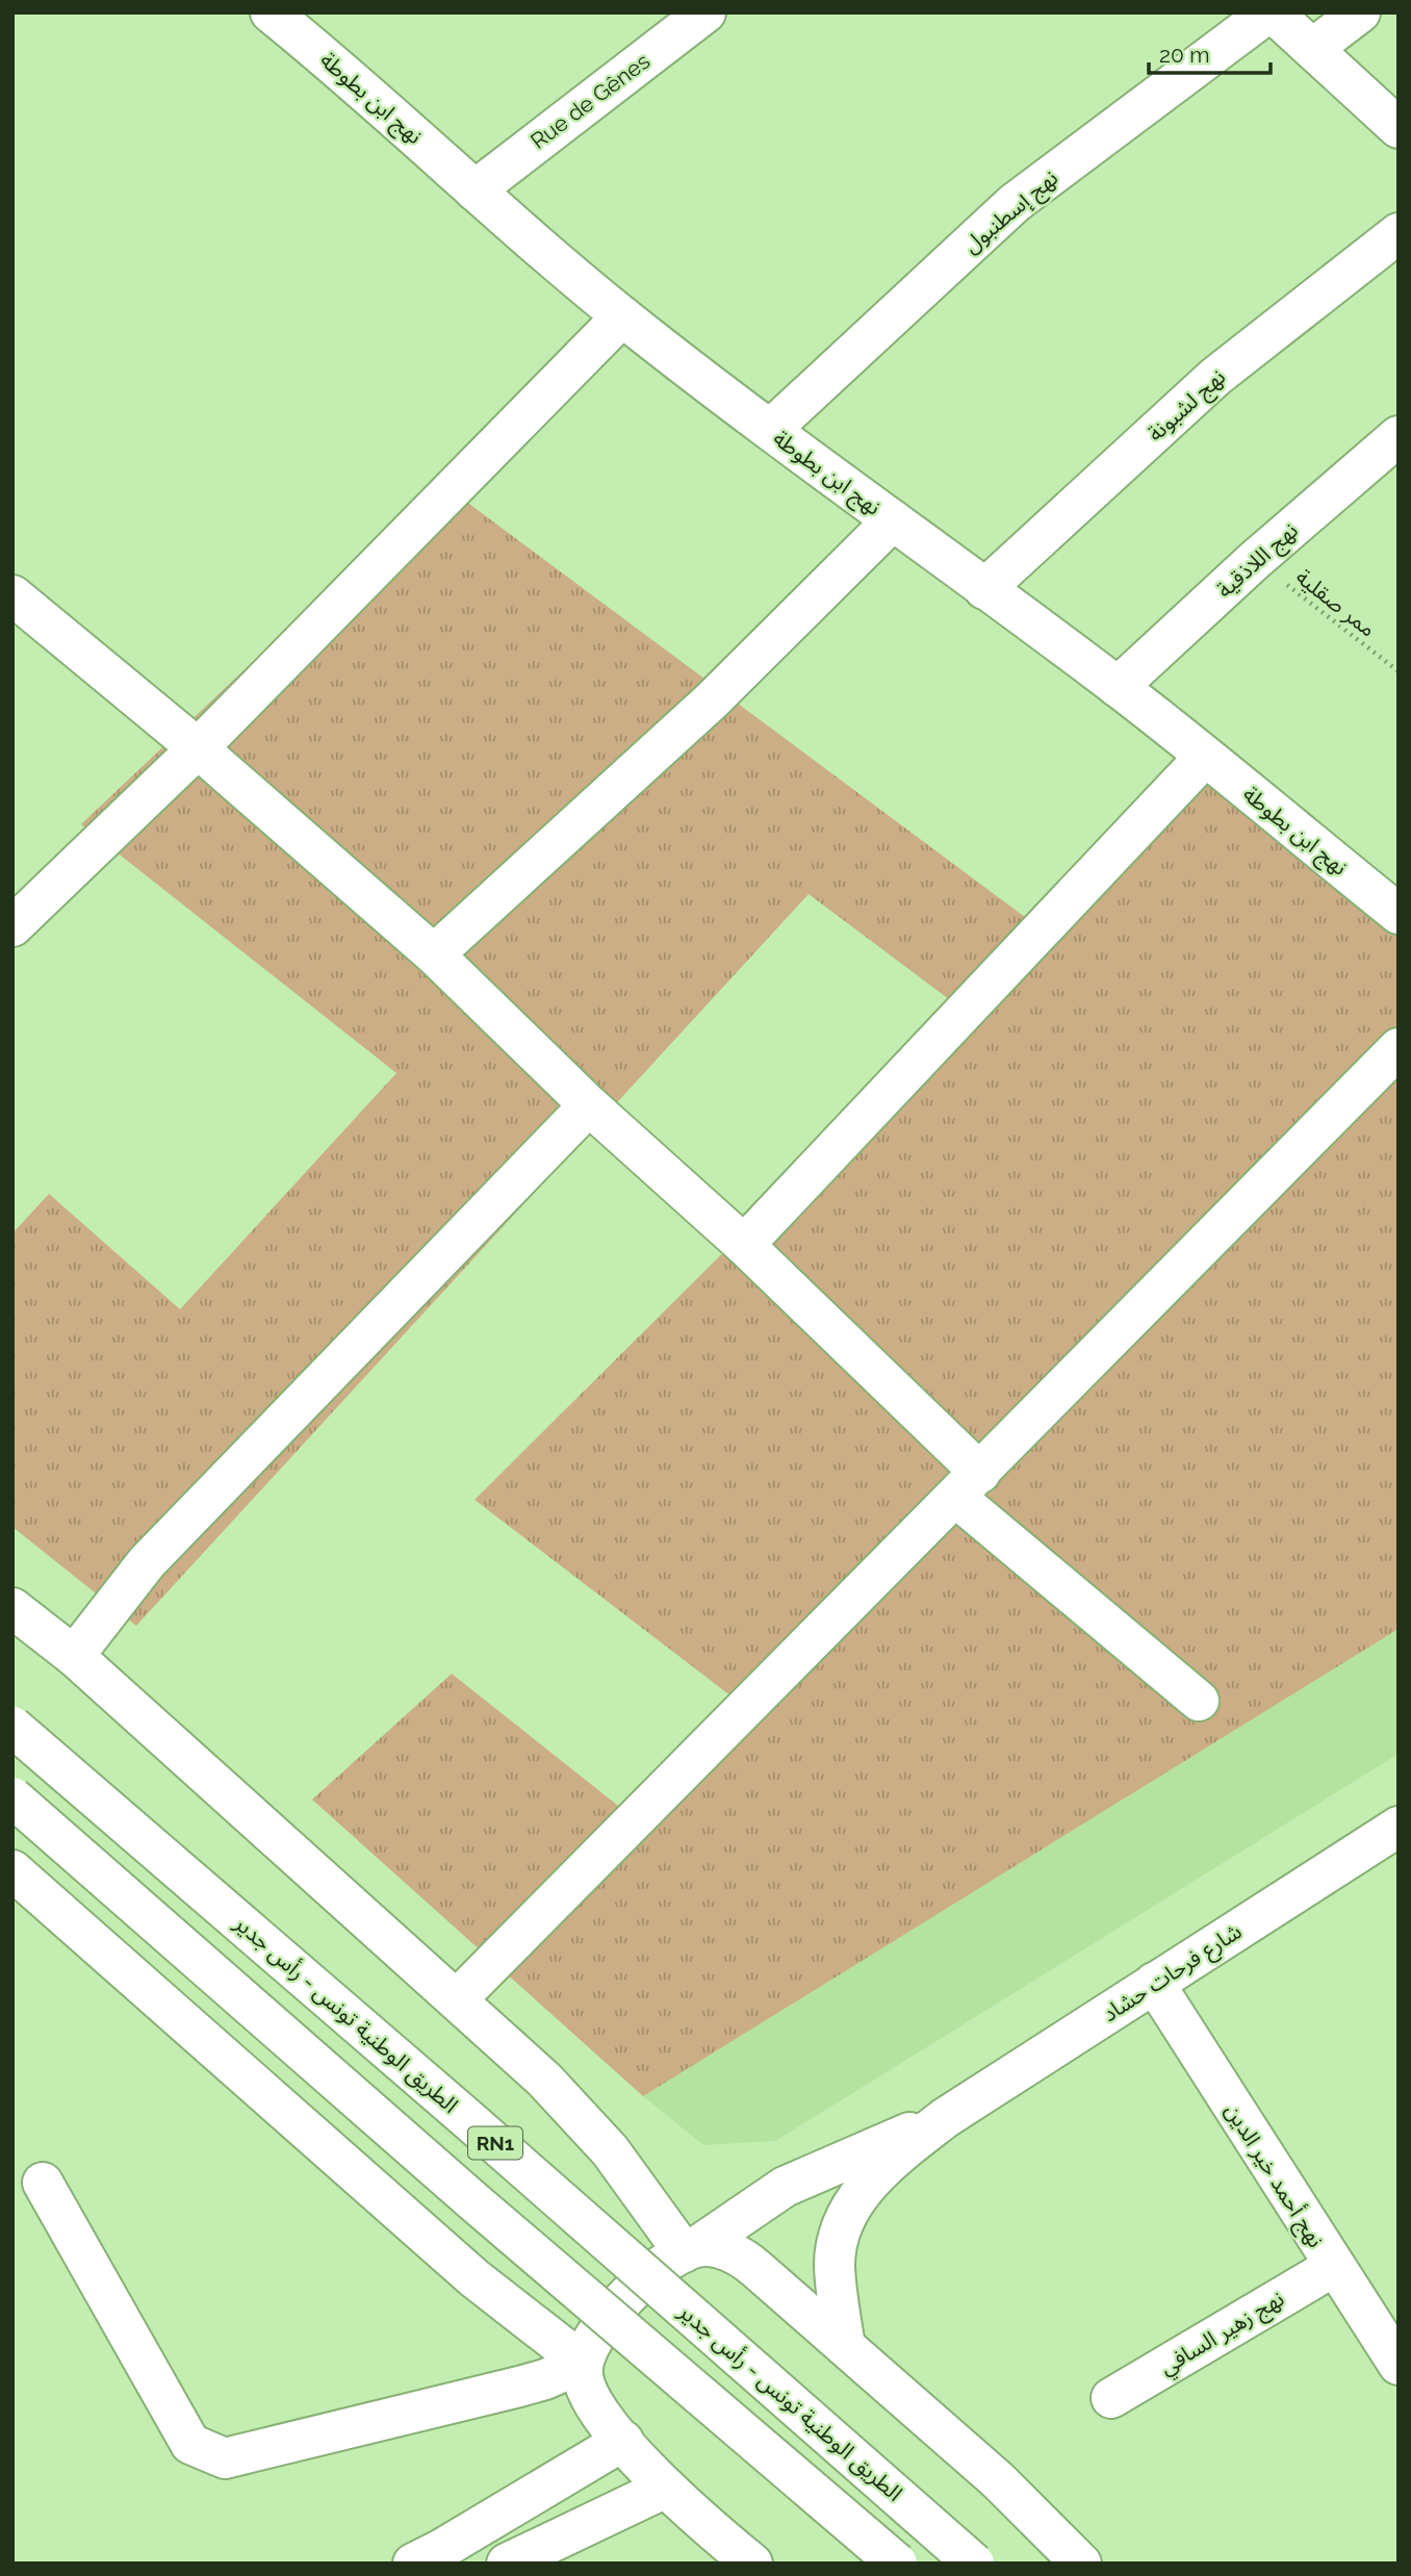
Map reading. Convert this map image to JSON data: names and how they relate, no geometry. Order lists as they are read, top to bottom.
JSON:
{
  "streets": {
    "main road": [
      "نهج ابن بطوطة",
      "Rue de Gênes",
      "نهج إسطنبول",
      "نهج لشبونة",
      "نهج اللاذقية",
      "شارع فرحات حشاد",
      "الطريق الوطنية تونس - رأس جدير",
      "RN1",
      "نهج أحمد خير الدين",
      "نهج زهير السافي"
    ],
    "path": ["ممر صقلية"]
  },
  "crossings": [
    ["نهج ابن بطوطة", "Rue de Gênes"],
    ["نهج ابن بطوطة", "نهج إسطنبول"],
    ["نهج ابن بطوطة", "نهج لشبونة"],
    ["نهج ابن بطوطة", "نهج اللاذقية"],
    ["نهج اللاذقية", "ممر صقلية"],
    ["شارع فرحات حشاد", "نهج أحمد خير الدين"],
    ["نهج أحمد خير الدين", "نهج زهير السافي"]
  ],
  "scale_bar": "20 m"
}
